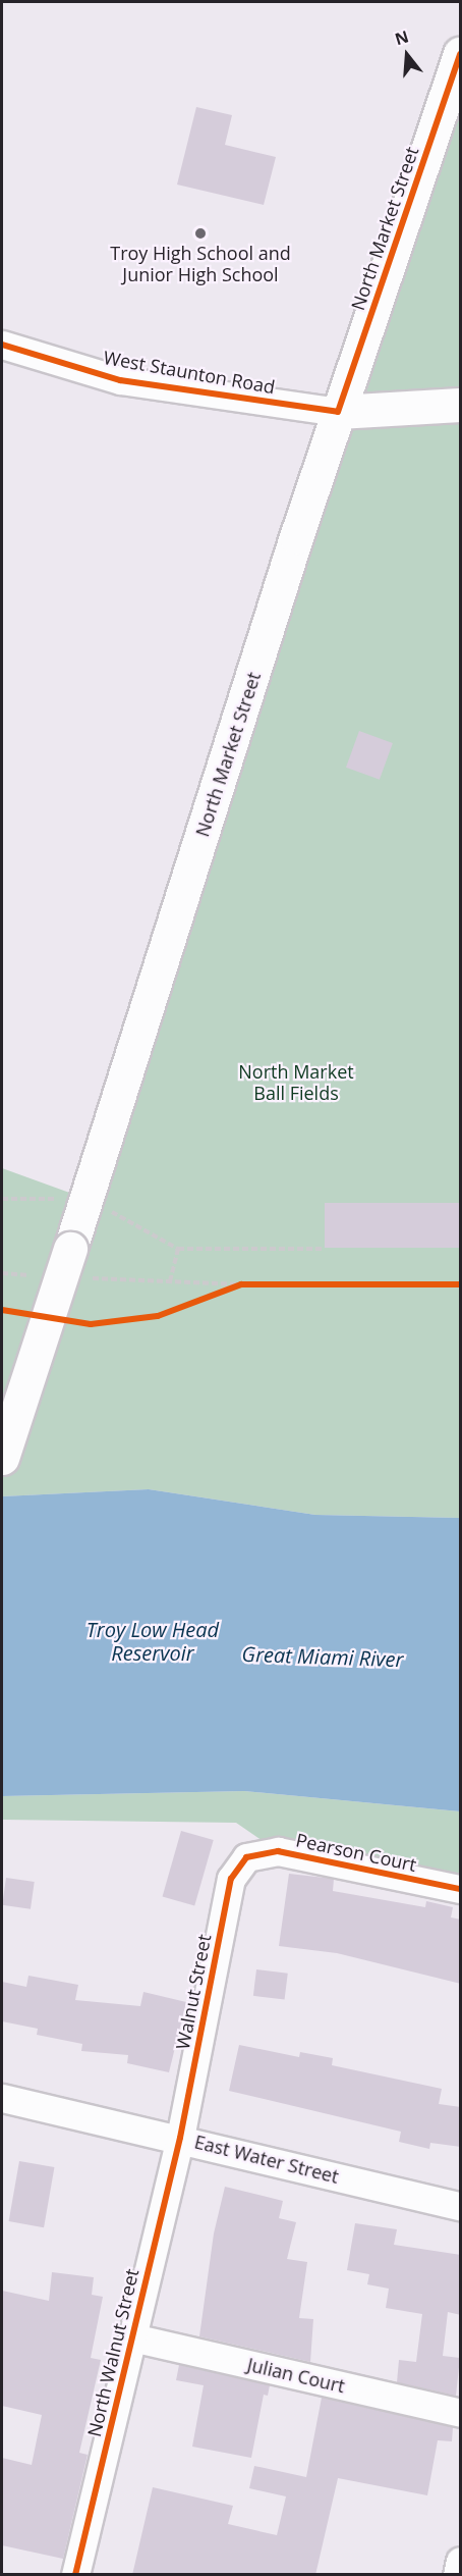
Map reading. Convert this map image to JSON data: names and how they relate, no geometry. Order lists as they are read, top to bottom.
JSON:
{
  "streets": {
    "main road": ["North Market Street"],
    "street": [
      "West Staunton Road",
      "Pearson Court",
      "Walnut Street",
      "East Water Street",
      "North Walnut Street",
      "Julian Court"
    ]
  },
  "crossings": [
    ["North Market Street", "West Staunton Road"],
    ["Pearson Court", "Walnut Street"],
    ["Walnut Street", "East Water Street"],
    ["Walnut Street", "North Walnut Street"],
    ["East Water Street", "North Walnut Street"],
    ["North Walnut Street", "Julian Court"]
  ],
  "water": ["Troy Low Head Reservoir", "Great Miami River"],
  "parks": ["North Market Ball Fields"],
  "places": ["Troy High School and Junior High School"],
  "north": "top"
}
